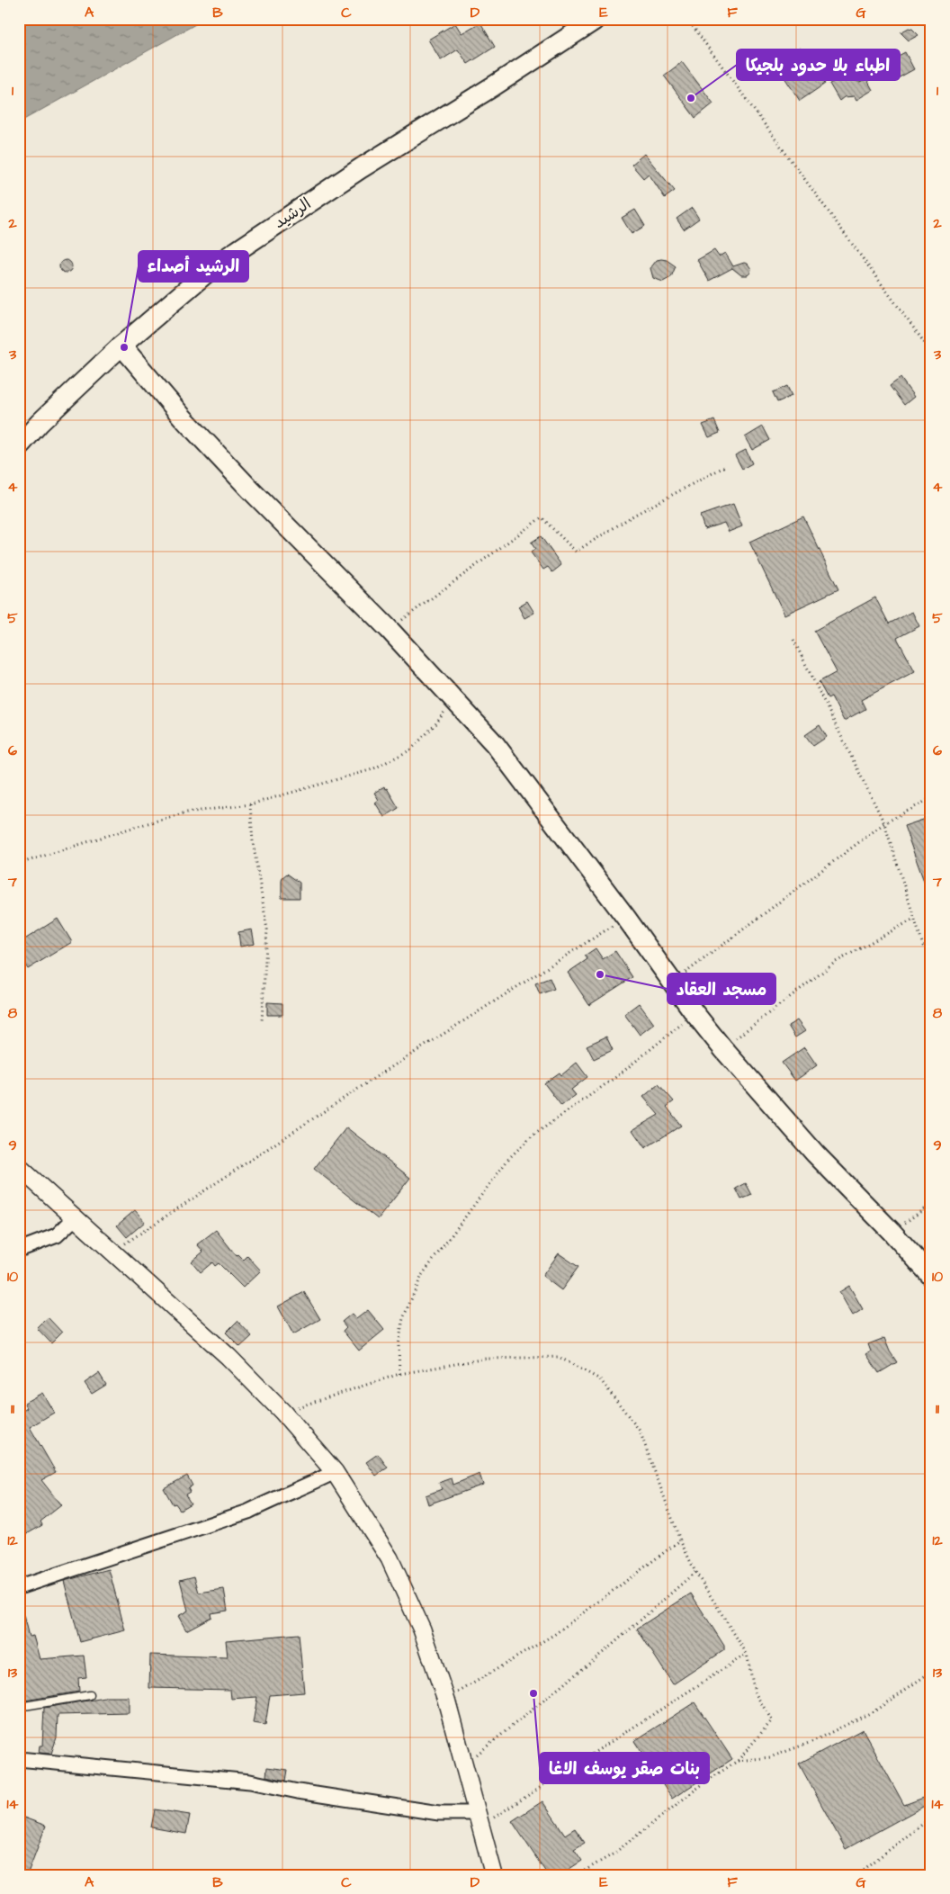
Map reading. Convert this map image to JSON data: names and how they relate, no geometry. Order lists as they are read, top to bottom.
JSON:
{
  "streets": {
    "main road": ["الرشيد"]
  },
  "places": [
    "اطباء بلا حدود بلجيكا",
    "الرشيد أصداء",
    "مسجد العقاد",
    "بنات صقر يوسف الاغا"
  ],
  "grid": {
    "columns": [
      "A",
      "B",
      "C",
      "D",
      "E",
      "F",
      "G"
    ],
    "rows": [
      "1",
      "2",
      "3",
      "4",
      "5",
      "6",
      "7",
      "8",
      "9",
      "10",
      "11",
      "12",
      "13",
      "14"
    ]
  }
}
